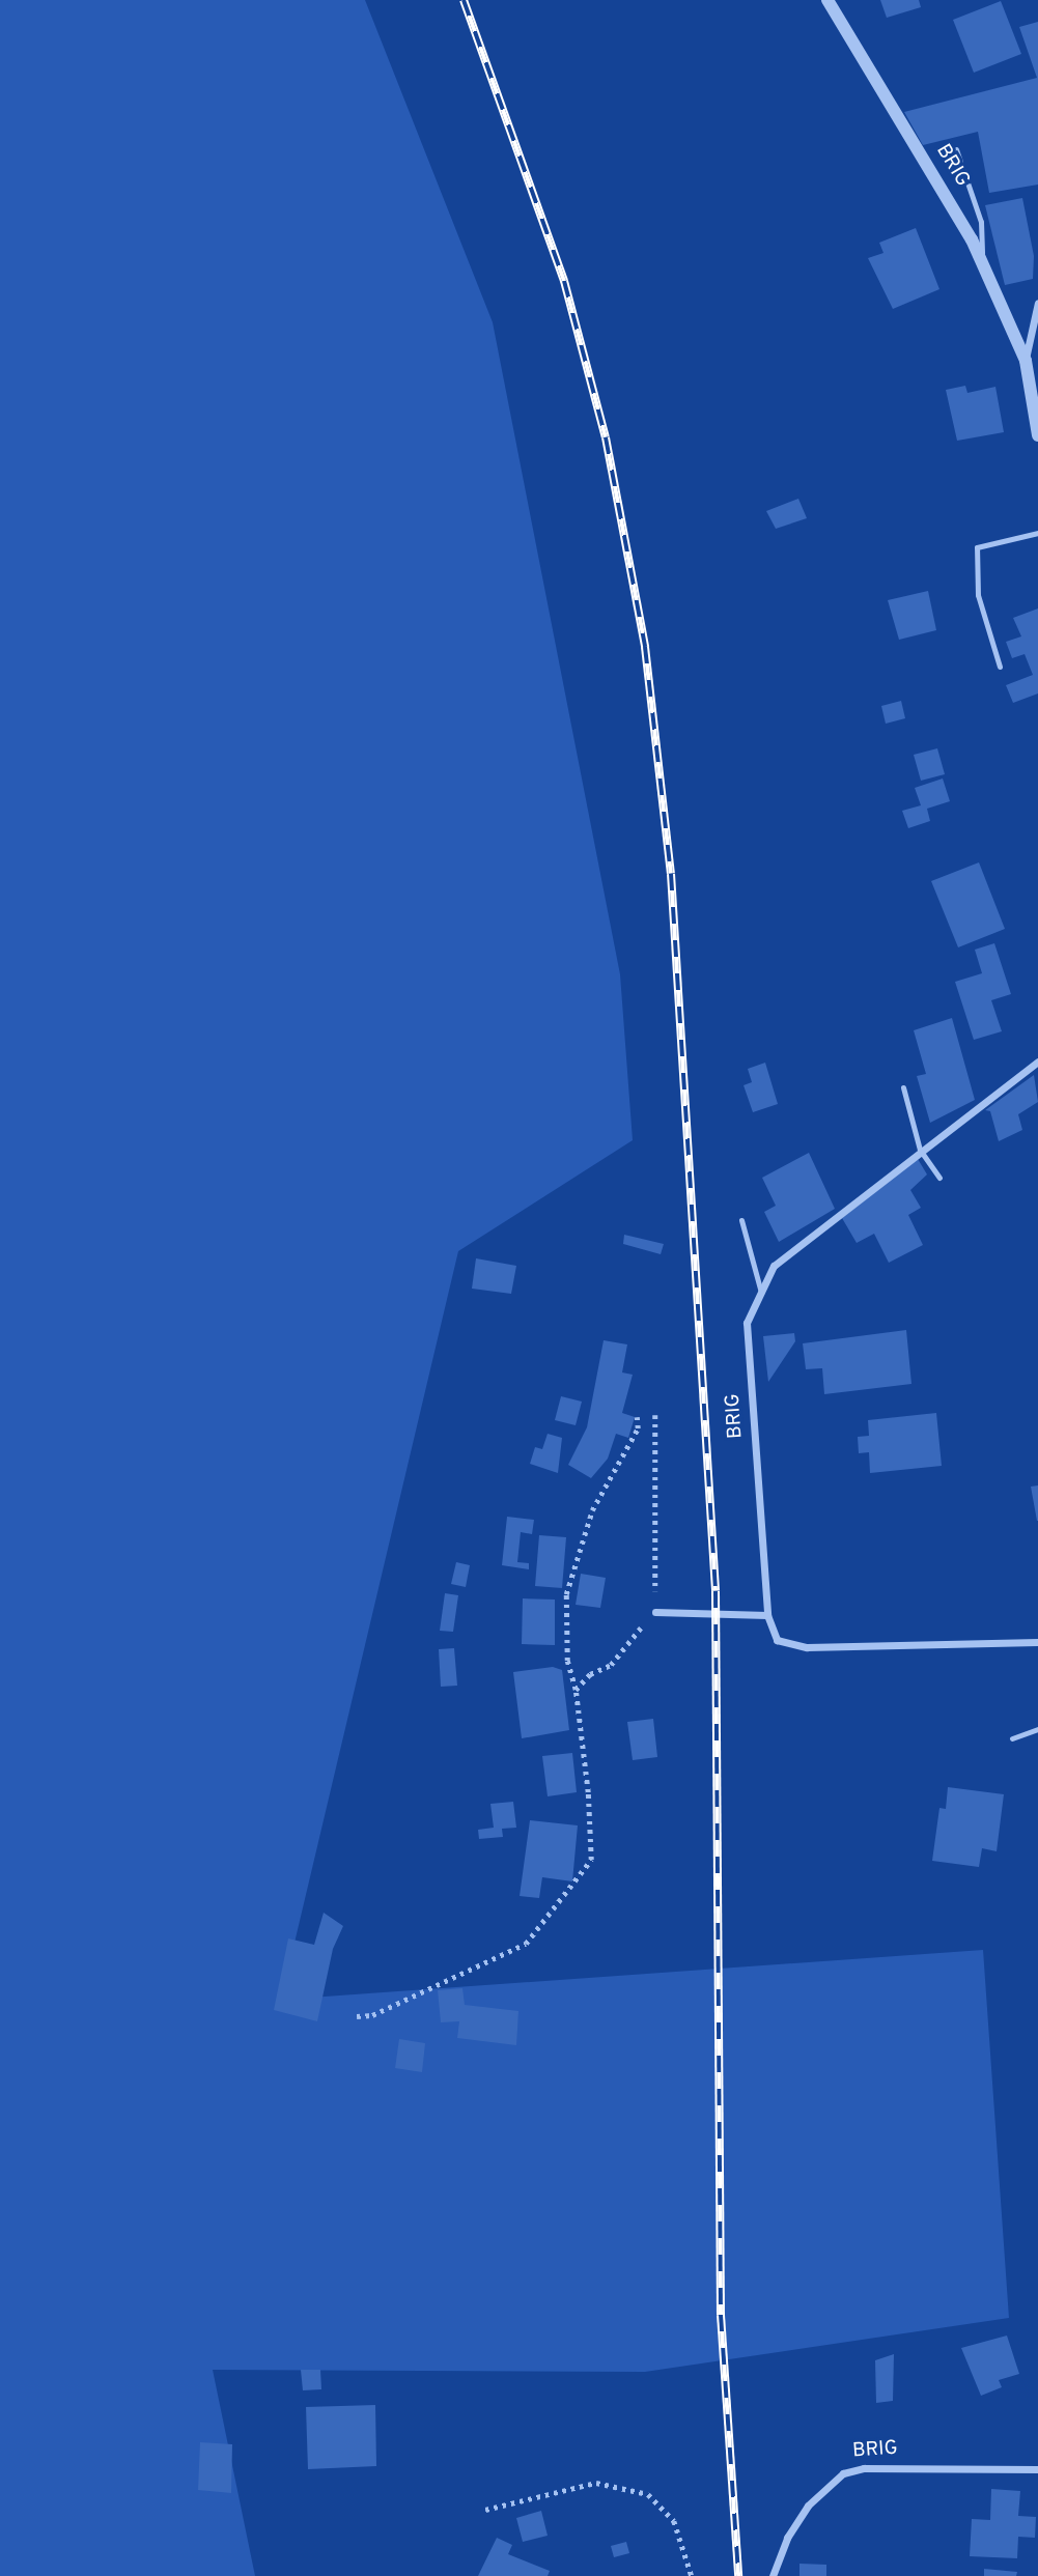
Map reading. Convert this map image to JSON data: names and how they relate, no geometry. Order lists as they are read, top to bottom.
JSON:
{
  "streets": {
    "street": ["BRIG"]
  }
}
